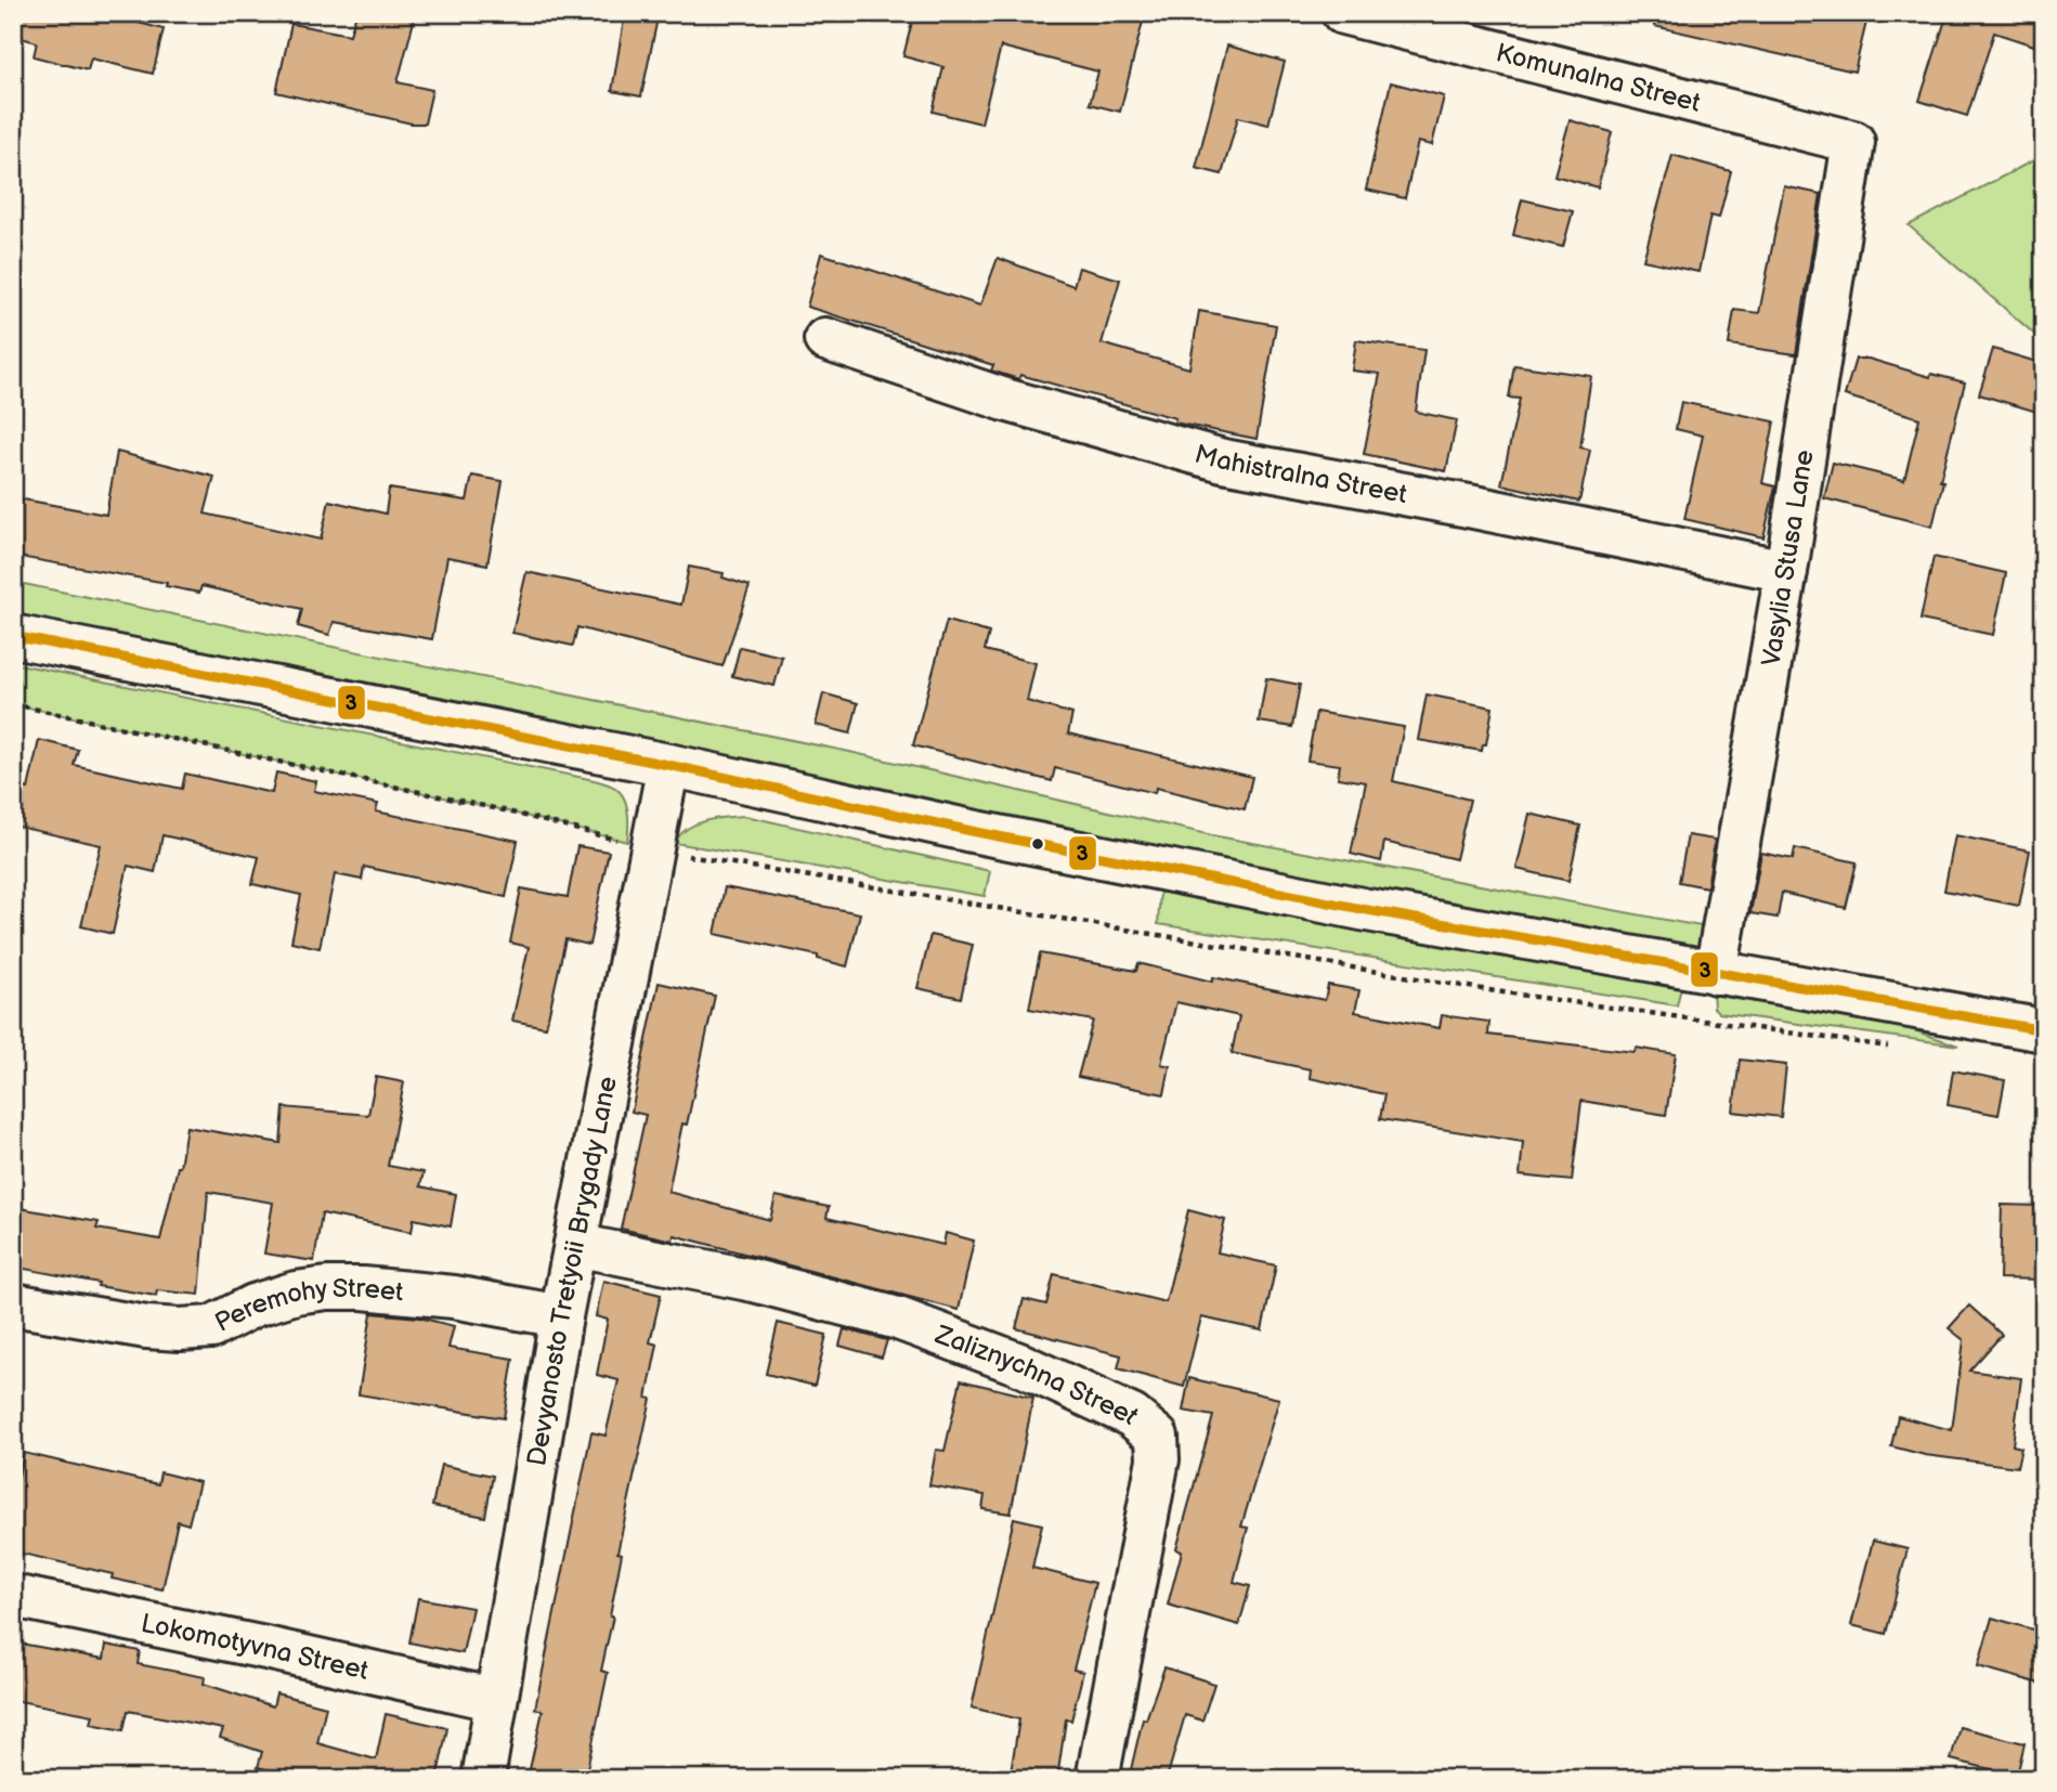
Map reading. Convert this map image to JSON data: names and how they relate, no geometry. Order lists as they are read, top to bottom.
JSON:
{
  "streets": {
    "street": [
      "Komunalna Street",
      "Mahistralna Street",
      "Vasylia Stusa Lane",
      "Devyanosto Tretyoii Brygady Lane",
      "Peremohy Street",
      "Zaliznychna Street",
      "Lokomotyvna Street"
    ]
  },
  "crossings": [
    ["Komunalna Street", "Vasylia Stusa Lane"],
    ["Mahistralna Street", "Vasylia Stusa Lane"],
    ["Devyanosto Tretyoii Brygady Lane", "Peremohy Street"],
    ["Devyanosto Tretyoii Brygady Lane", "Zaliznychna Street"],
    ["Devyanosto Tretyoii Brygady Lane", "Lokomotyvna Street"]
  ],
  "lines": ["transit line 3"]
}
